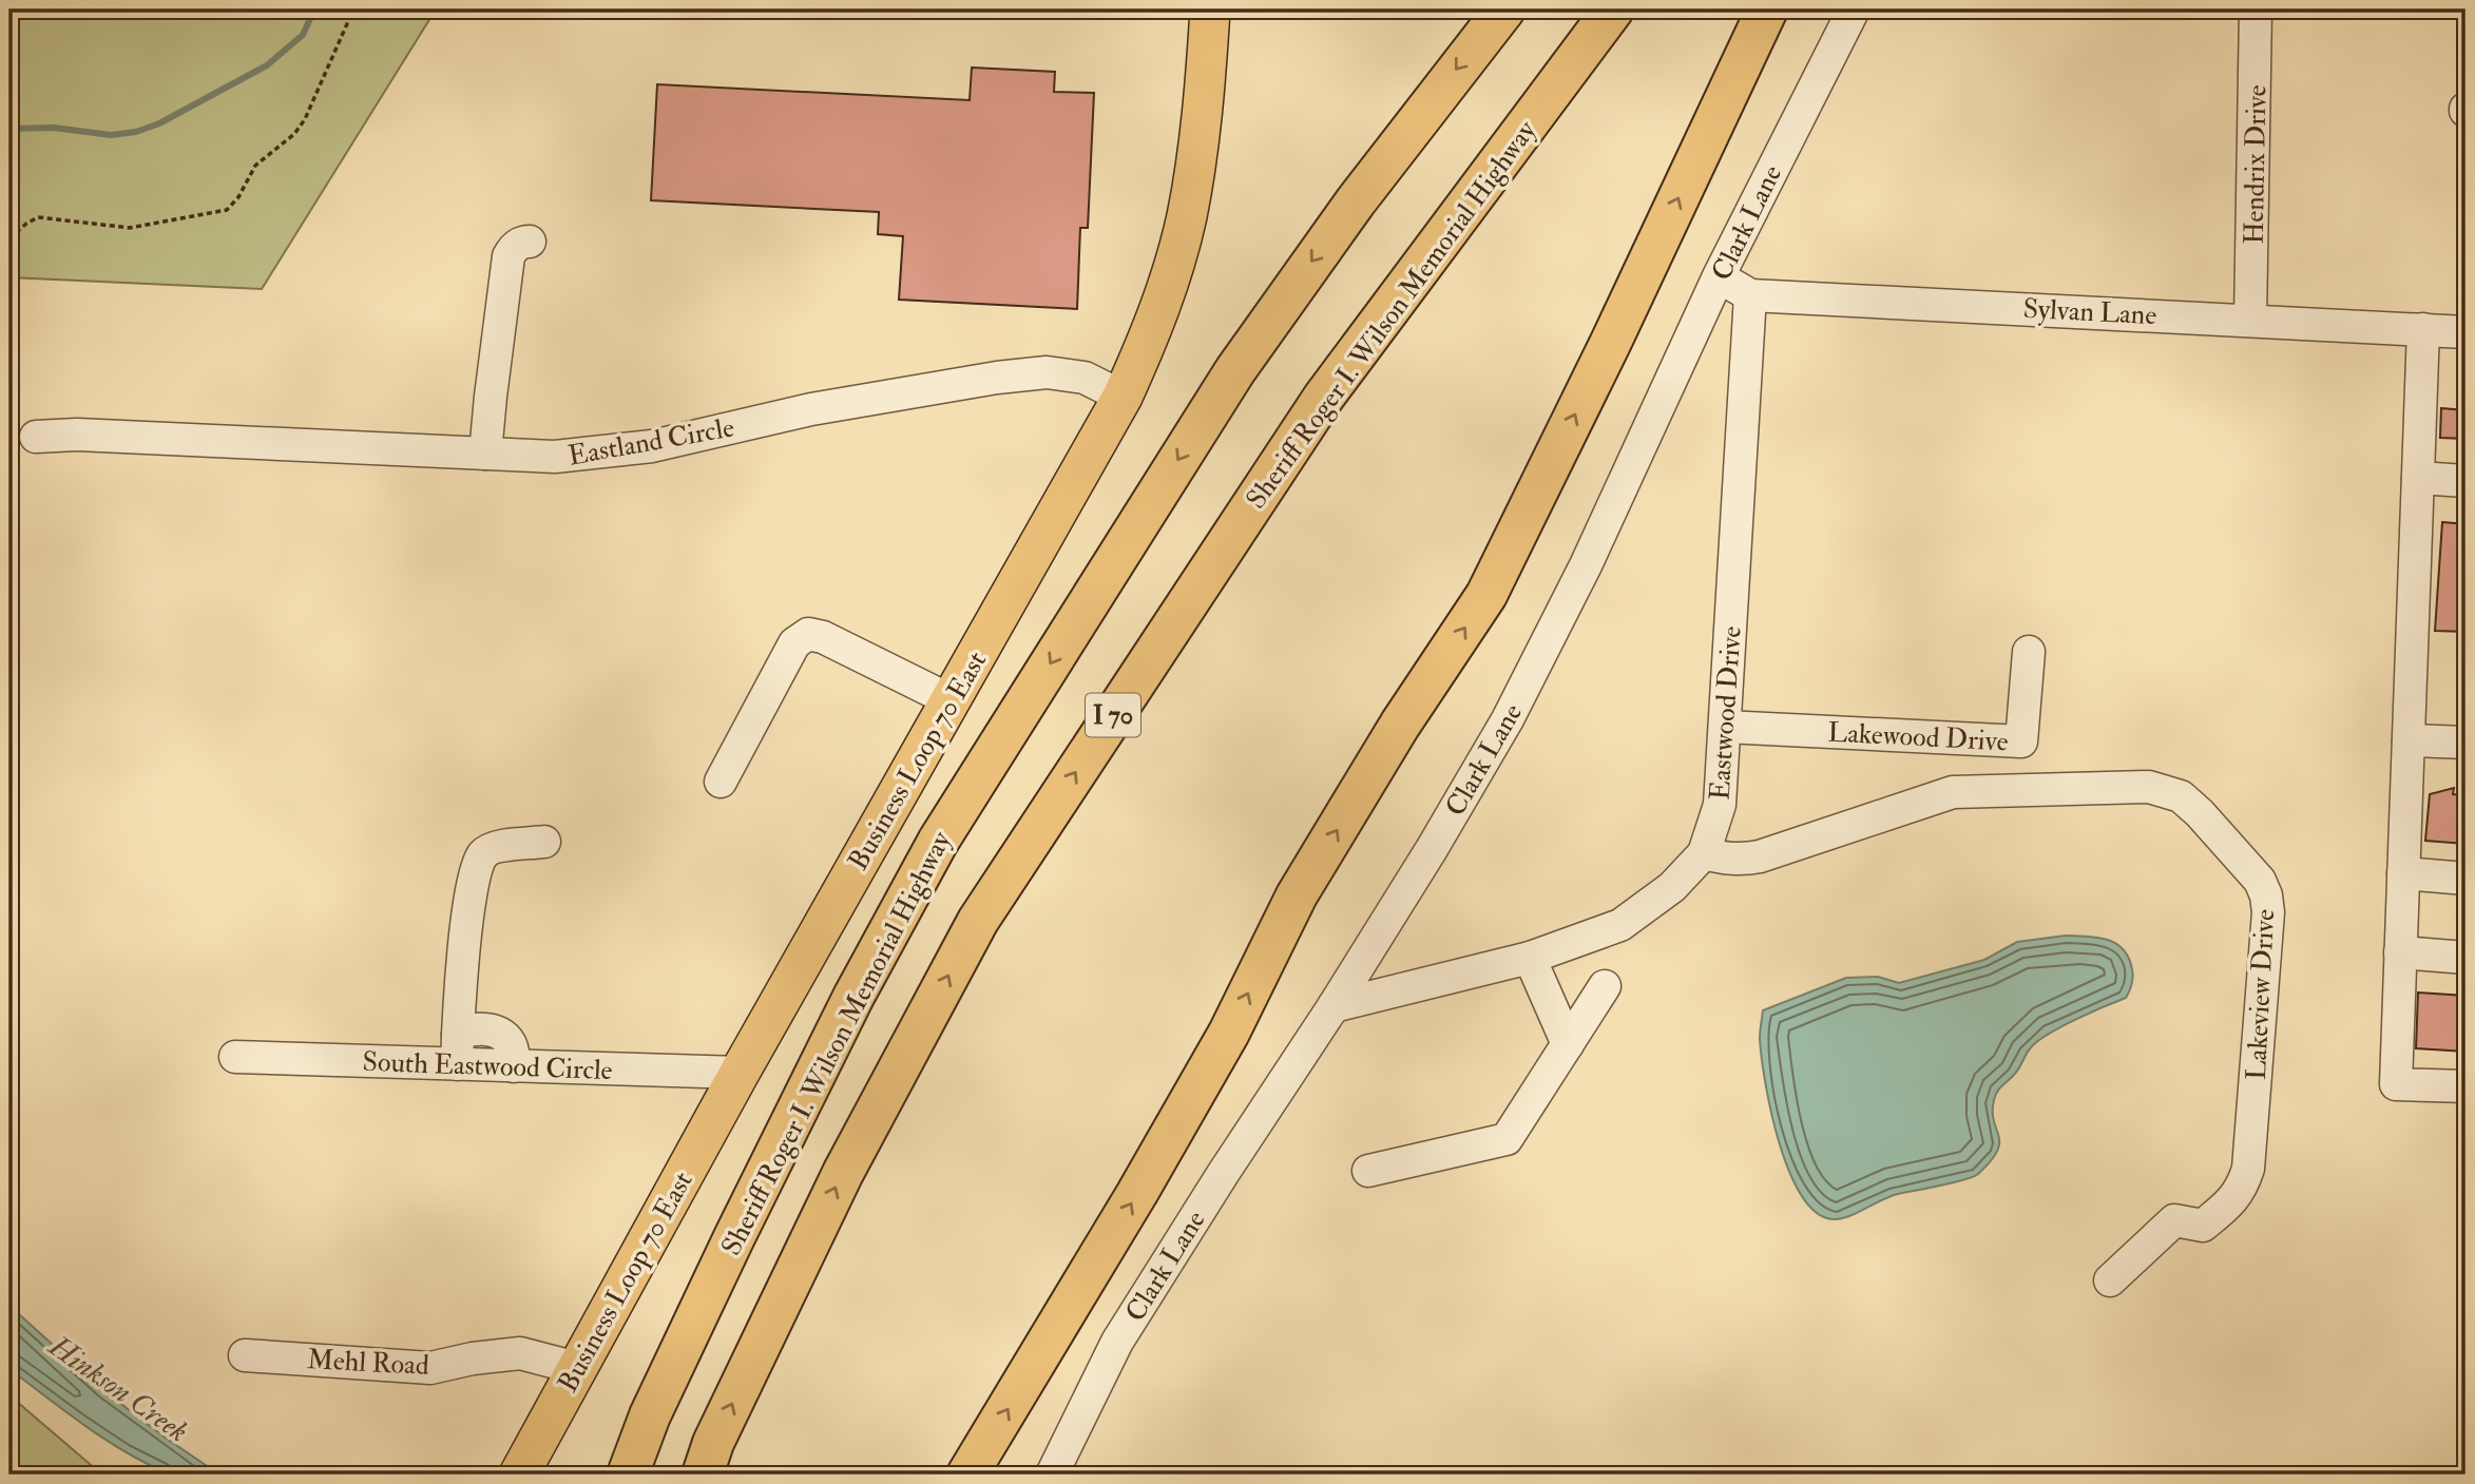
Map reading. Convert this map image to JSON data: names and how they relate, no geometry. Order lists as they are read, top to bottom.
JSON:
{
  "streets": {
    "highway": ["Sheriff Roger I. Wilson Memorial Highway", "I 70"],
    "main road": ["Business Loop 70 East"],
    "street": [
      "Hendrix Drive",
      "Clark Lane",
      "Sylvan Lane",
      "Eastland Circle",
      "Eastwood Drive",
      "Lakewood Drive",
      "Lakeview Drive",
      "South Eastwood Circle",
      "Mehl Road"
    ]
  },
  "crossings": [
    ["Hendrix Drive", "Sylvan Lane"],
    ["Clark Lane", "Sylvan Lane"],
    ["Clark Lane", "Eastwood Drive"],
    ["Sylvan Lane", "Eastwood Drive"],
    ["Eastland Circle", "Business Loop 70 East"],
    ["Eastwood Drive", "Lakewood Drive"],
    ["Eastwood Drive", "Lakeview Drive"],
    ["Business Loop 70 East", "South Eastwood Circle"],
    ["Business Loop 70 East", "Mehl Road"]
  ],
  "water": ["Hinkson Creek"]
}
